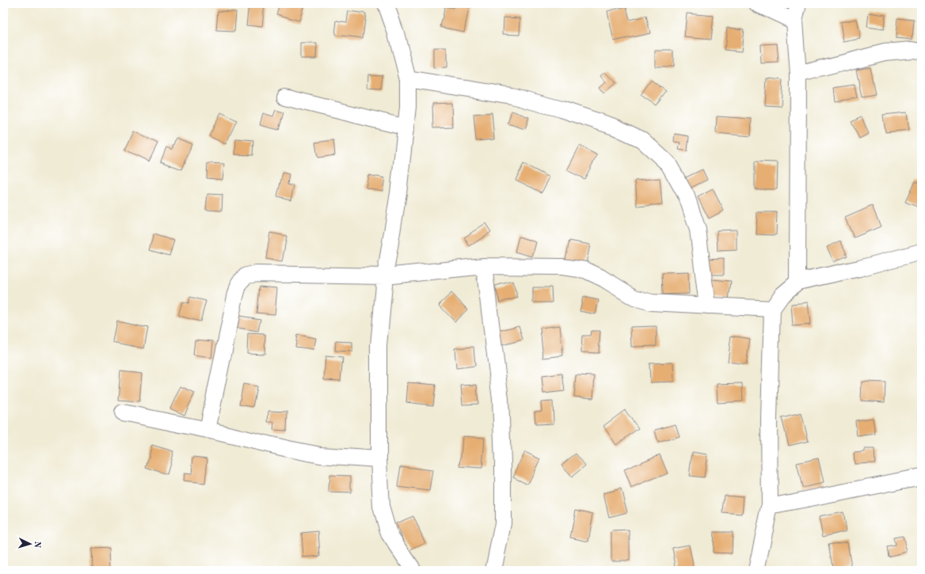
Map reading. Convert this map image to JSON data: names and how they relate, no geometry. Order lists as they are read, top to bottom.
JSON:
{
  "north": "right"
}
